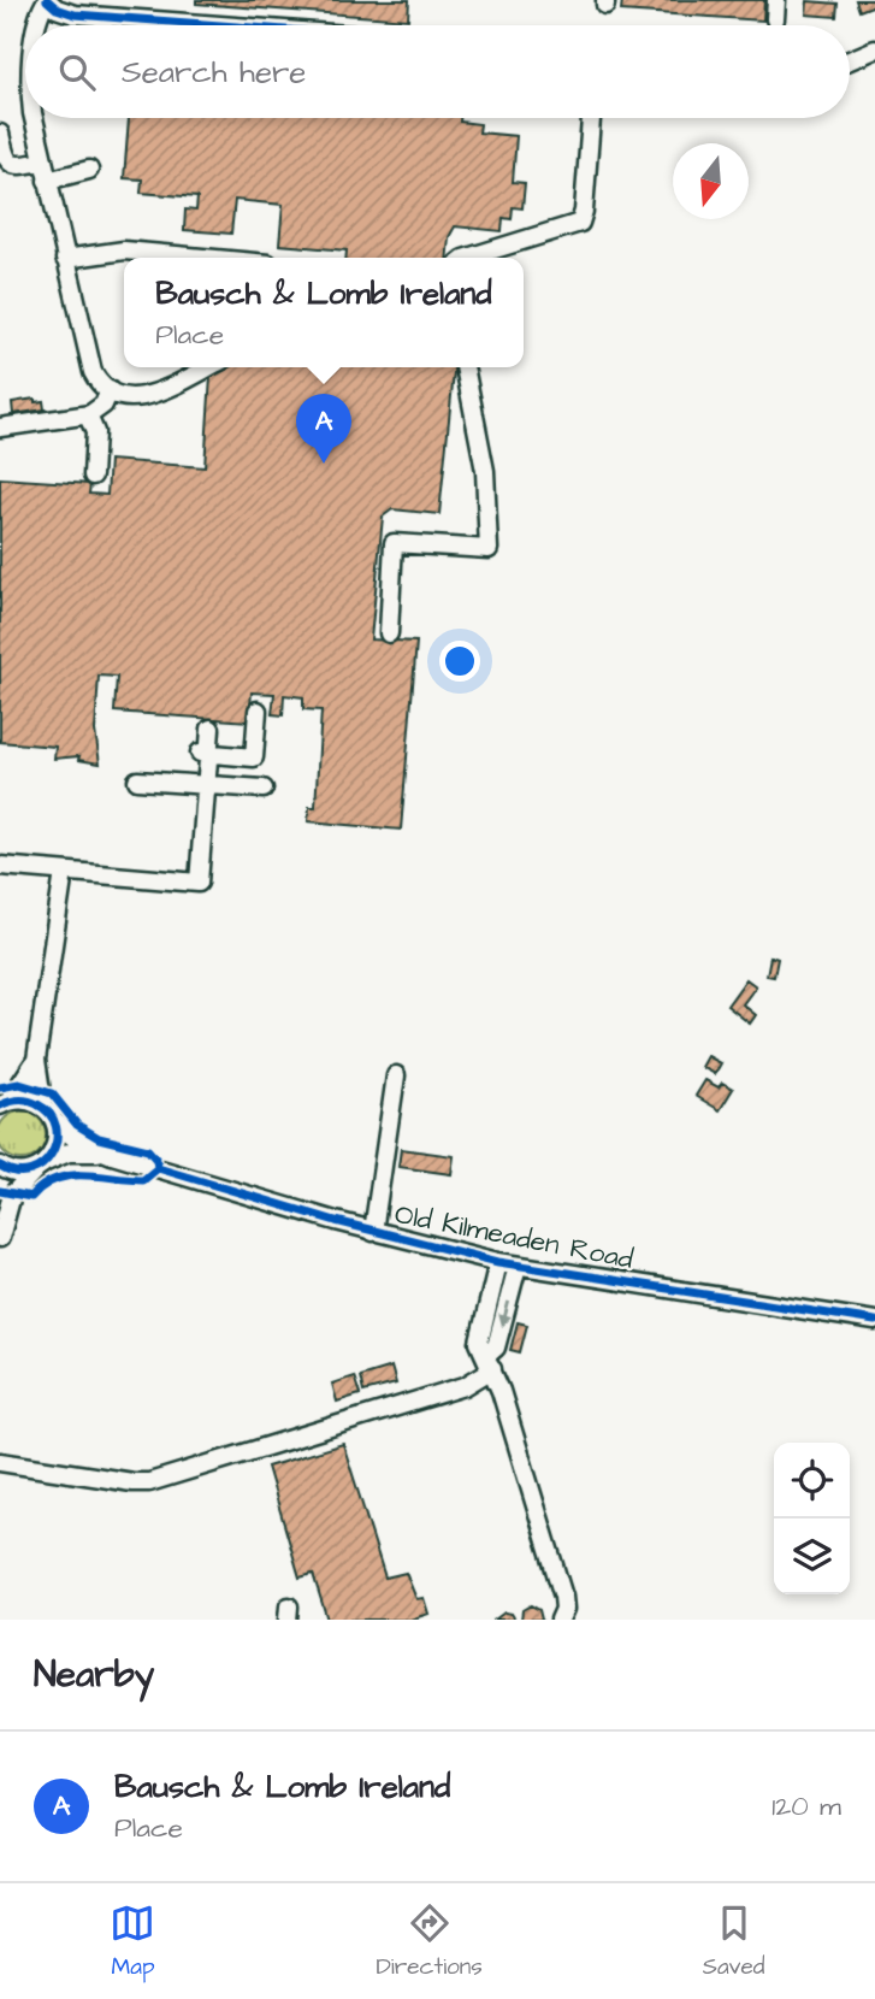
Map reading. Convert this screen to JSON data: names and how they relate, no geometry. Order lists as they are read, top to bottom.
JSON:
{
  "streets": {
    "street": ["Old Kilmeaden Road"]
  },
  "north": "bottom",
  "page": {
    "search": "Search here",
    "popup": ["Bausch & Lomb Ireland", "Place"],
    "pins": "A",
    "heading": "Nearby",
    "list": [
      {
        "mark": "A",
        "name": "Bausch & Lomb Ireland",
        "note": "Place",
        "value": "120 m"
      }
    ],
    "nav": ["Map", "Directions", "Saved"]
  }
}
